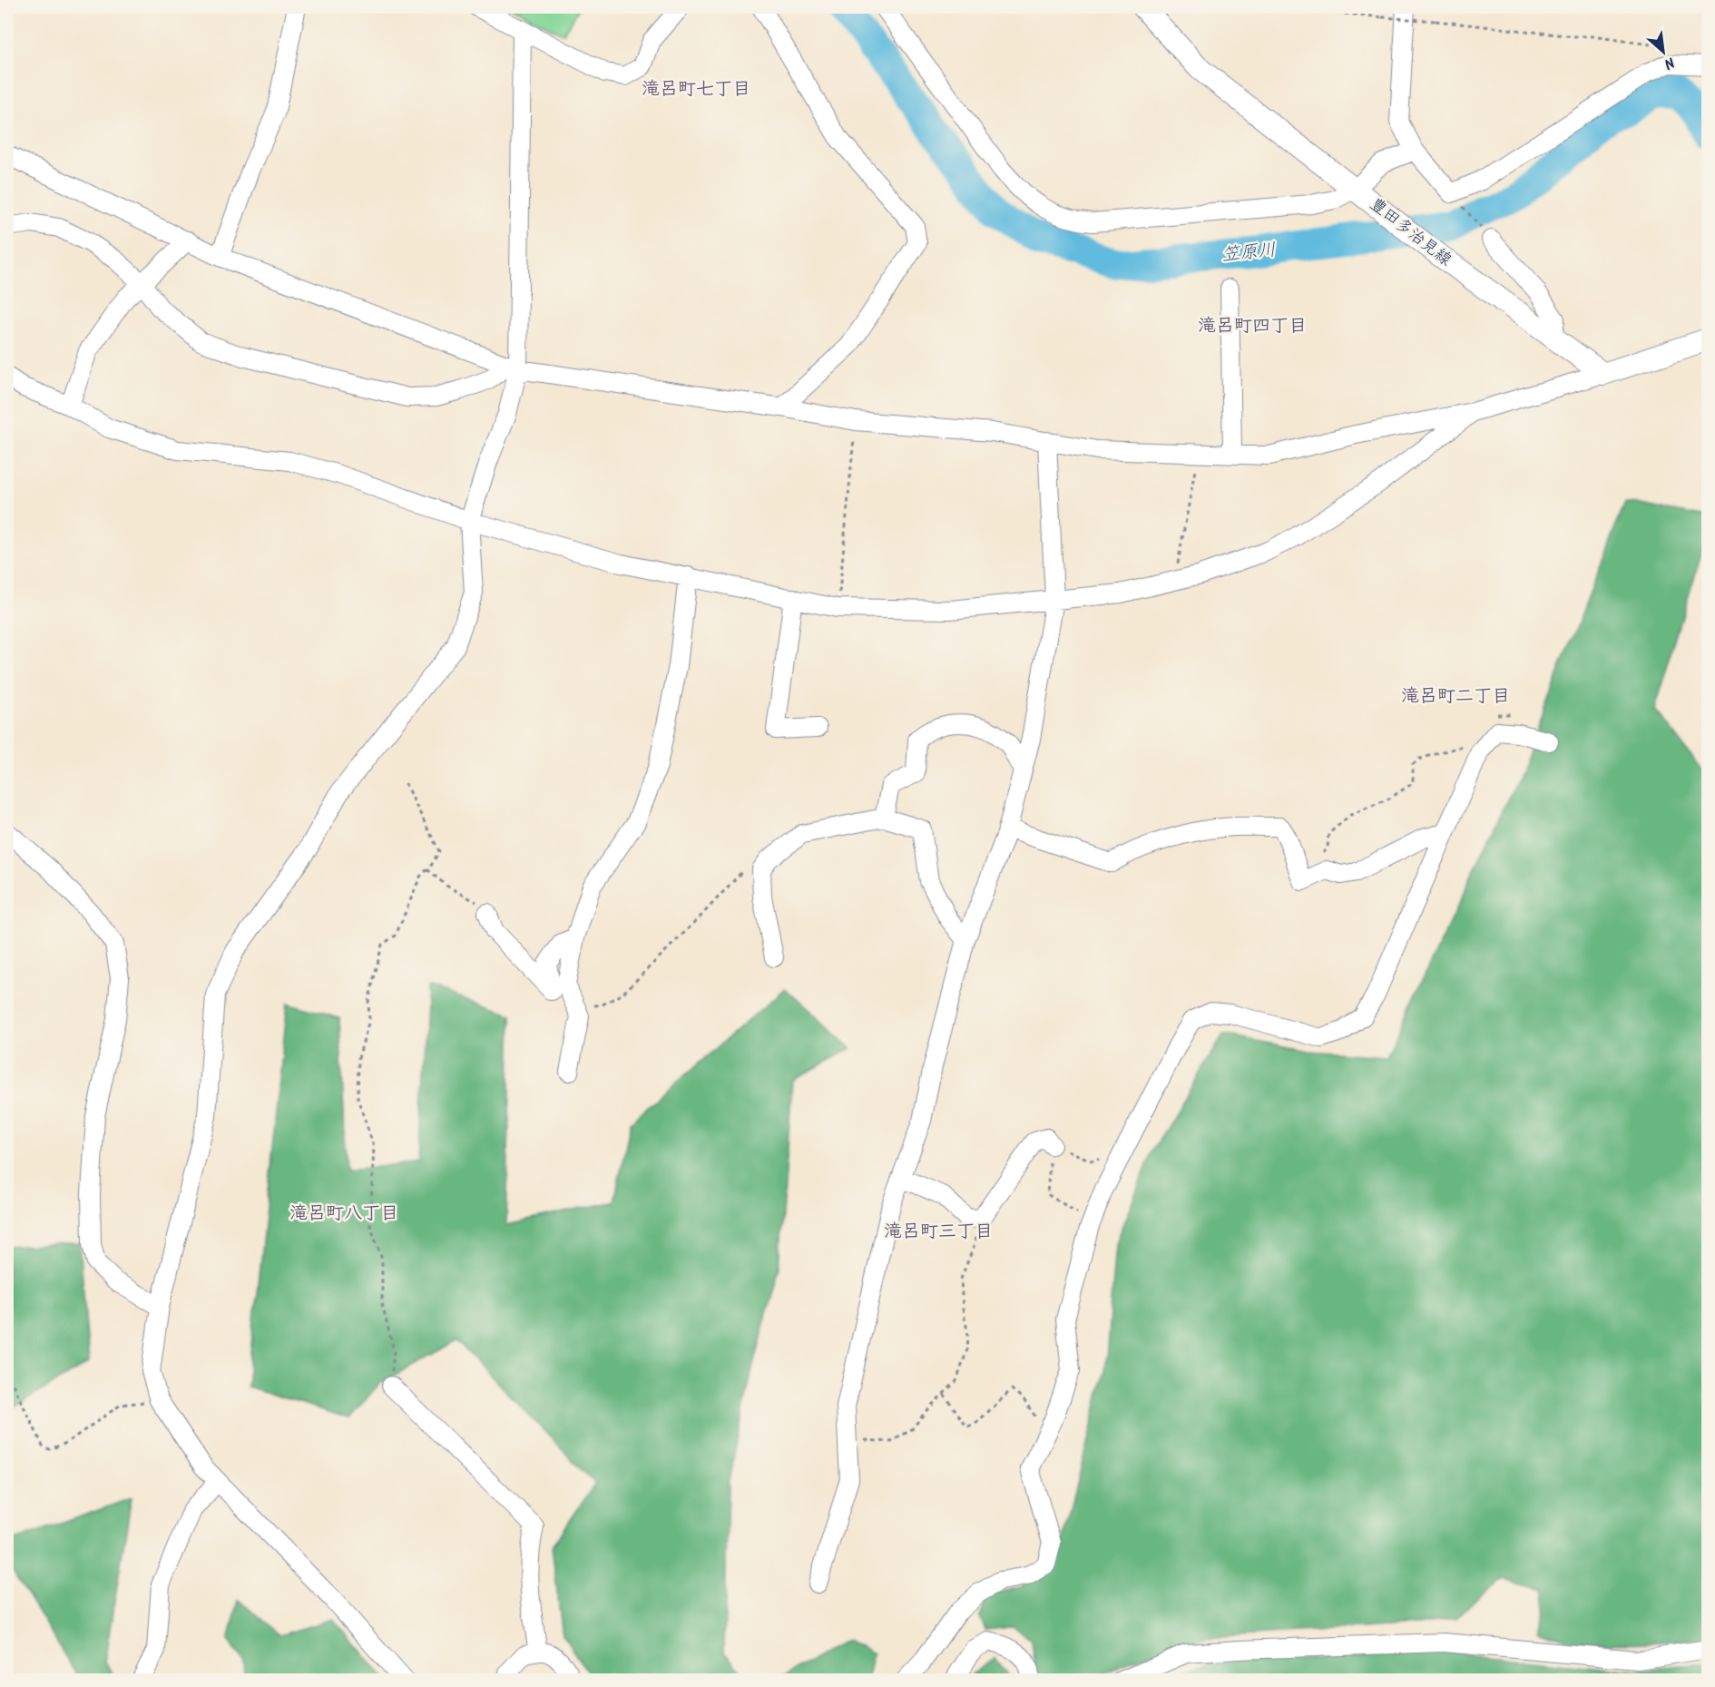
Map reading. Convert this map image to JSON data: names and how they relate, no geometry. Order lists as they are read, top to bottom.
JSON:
{
  "streets": {
    "main road": ["豊田多治見線"]
  },
  "districts": [
    "滝呂町七丁目",
    "滝呂町四丁目",
    "滝呂町二丁目",
    "滝呂町八丁目",
    "滝呂町三丁目"
  ],
  "water": ["笠原川"],
  "north": "bottom right"
}
